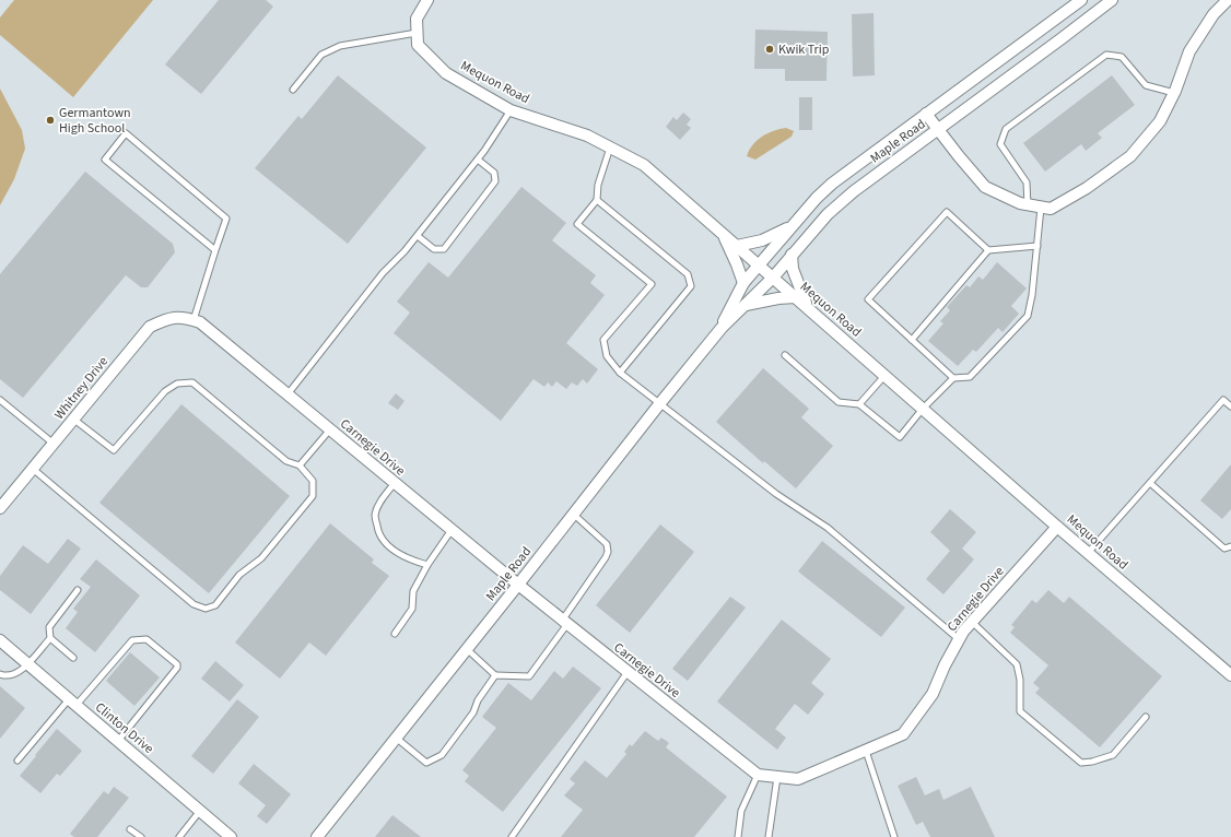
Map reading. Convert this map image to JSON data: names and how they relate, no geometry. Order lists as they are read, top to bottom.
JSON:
{
  "streets": {
    "street": [
      "Mequon Road",
      "Maple Road",
      "Whitney Drive",
      "Carnegie Drive",
      "Clinton Drive"
    ]
  },
  "crossings": [
    ["Mequon Road", "Maple Road"],
    ["Mequon Road", "Carnegie Drive"],
    ["Maple Road", "Carnegie Drive"],
    ["Whitney Drive", "Carnegie Drive"]
  ],
  "places": ["Kwik Trip", "Germantown High School"]
}
